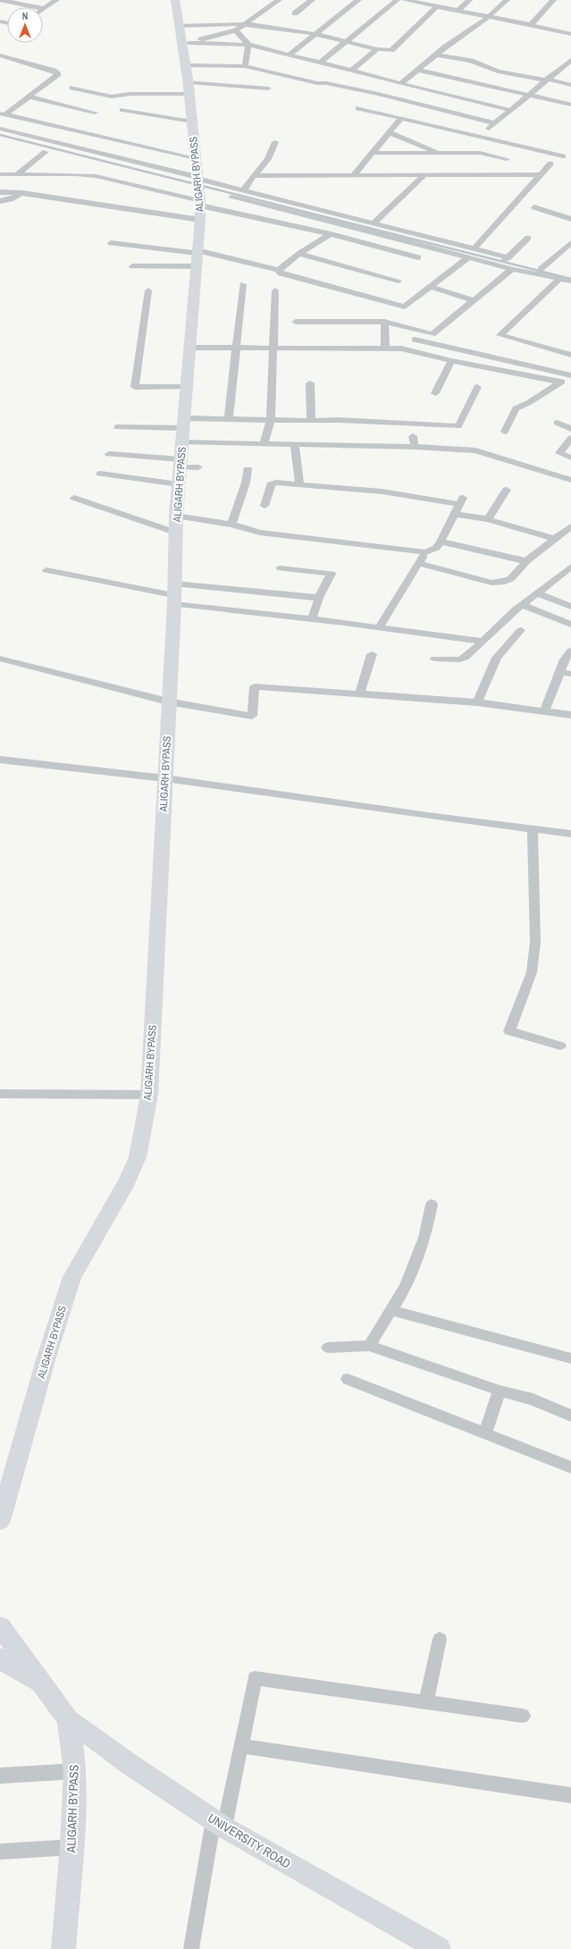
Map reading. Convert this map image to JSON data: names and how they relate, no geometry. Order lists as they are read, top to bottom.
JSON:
{
  "streets": {
    "main road": ["ALIGARH BYPASS", "UNIVERSITY ROAD"]
  },
  "crossings": [
    ["ALIGARH BYPASS", "UNIVERSITY ROAD"]
  ],
  "north": "top"
}
